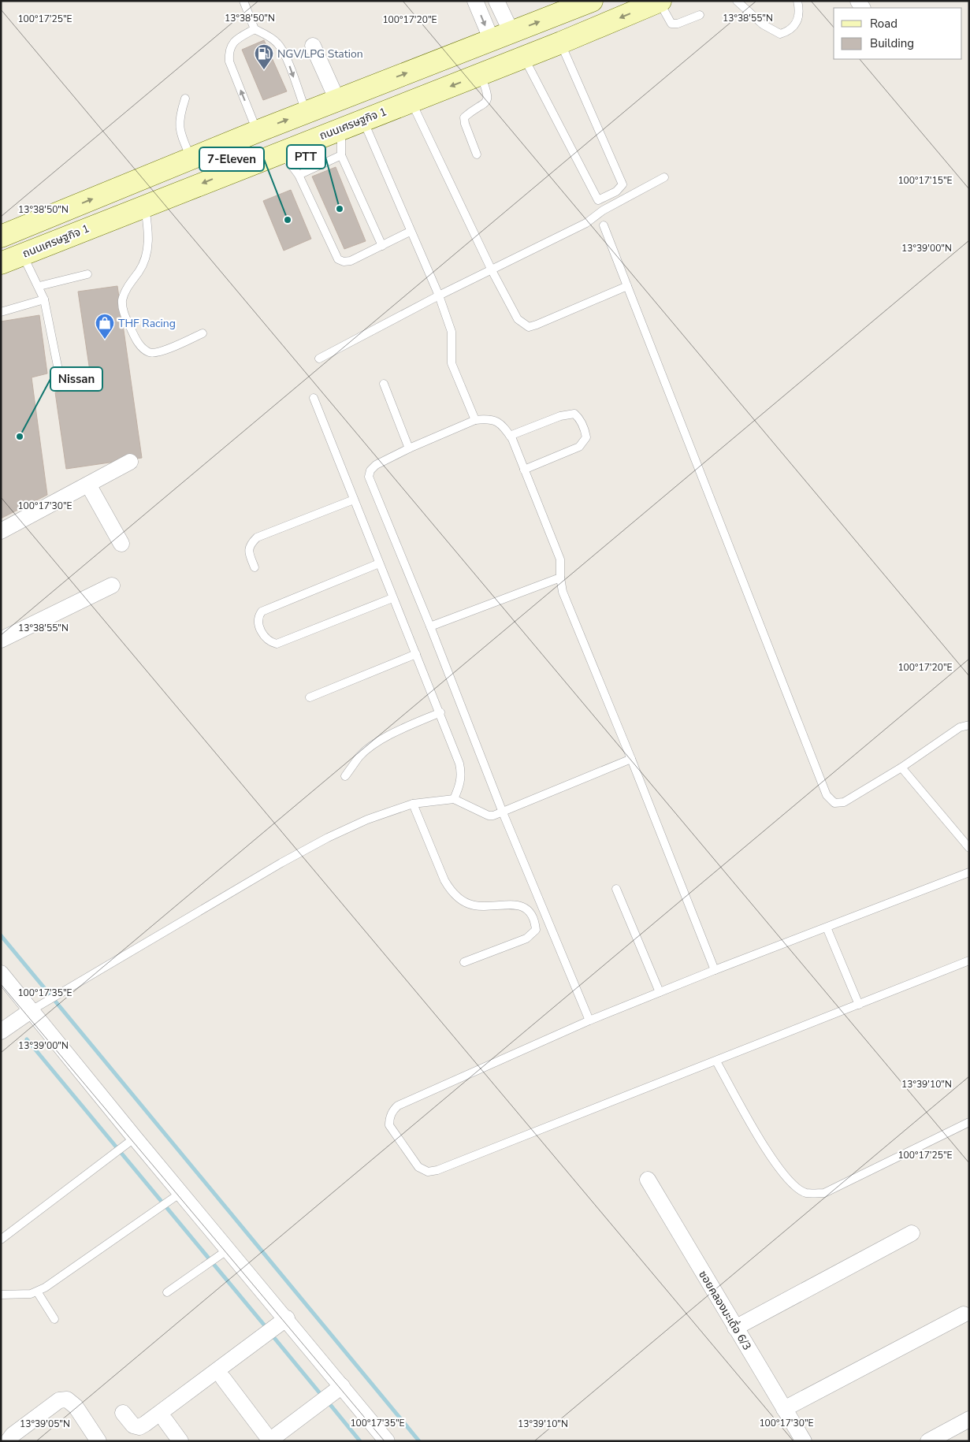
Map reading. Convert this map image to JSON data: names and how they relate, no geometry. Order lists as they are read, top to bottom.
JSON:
{
  "streets": {
    "main road": ["ถนนเศรษฐกิจ 1"],
    "street": ["ซอยคลองมะเดื่อ 6/3"]
  },
  "places": {
    "fuel station": ["NGV/LPG Station"],
    "other": ["PTT", "7-Eleven", "Nissan"],
    "shop": ["THF Racing"]
  },
  "legend": ["Road", "Building"],
  "coordinates": [
    "13°38'50\"N",
    "13°38'55\"N",
    "100°17'25\"E",
    "100°17'20\"E",
    "100°17'15\"E",
    "13°39'00\"N",
    "100°17'30\"E",
    "100°17'35\"E",
    "13°39'10\"N",
    "13°39'05\"N"
  ]
}
